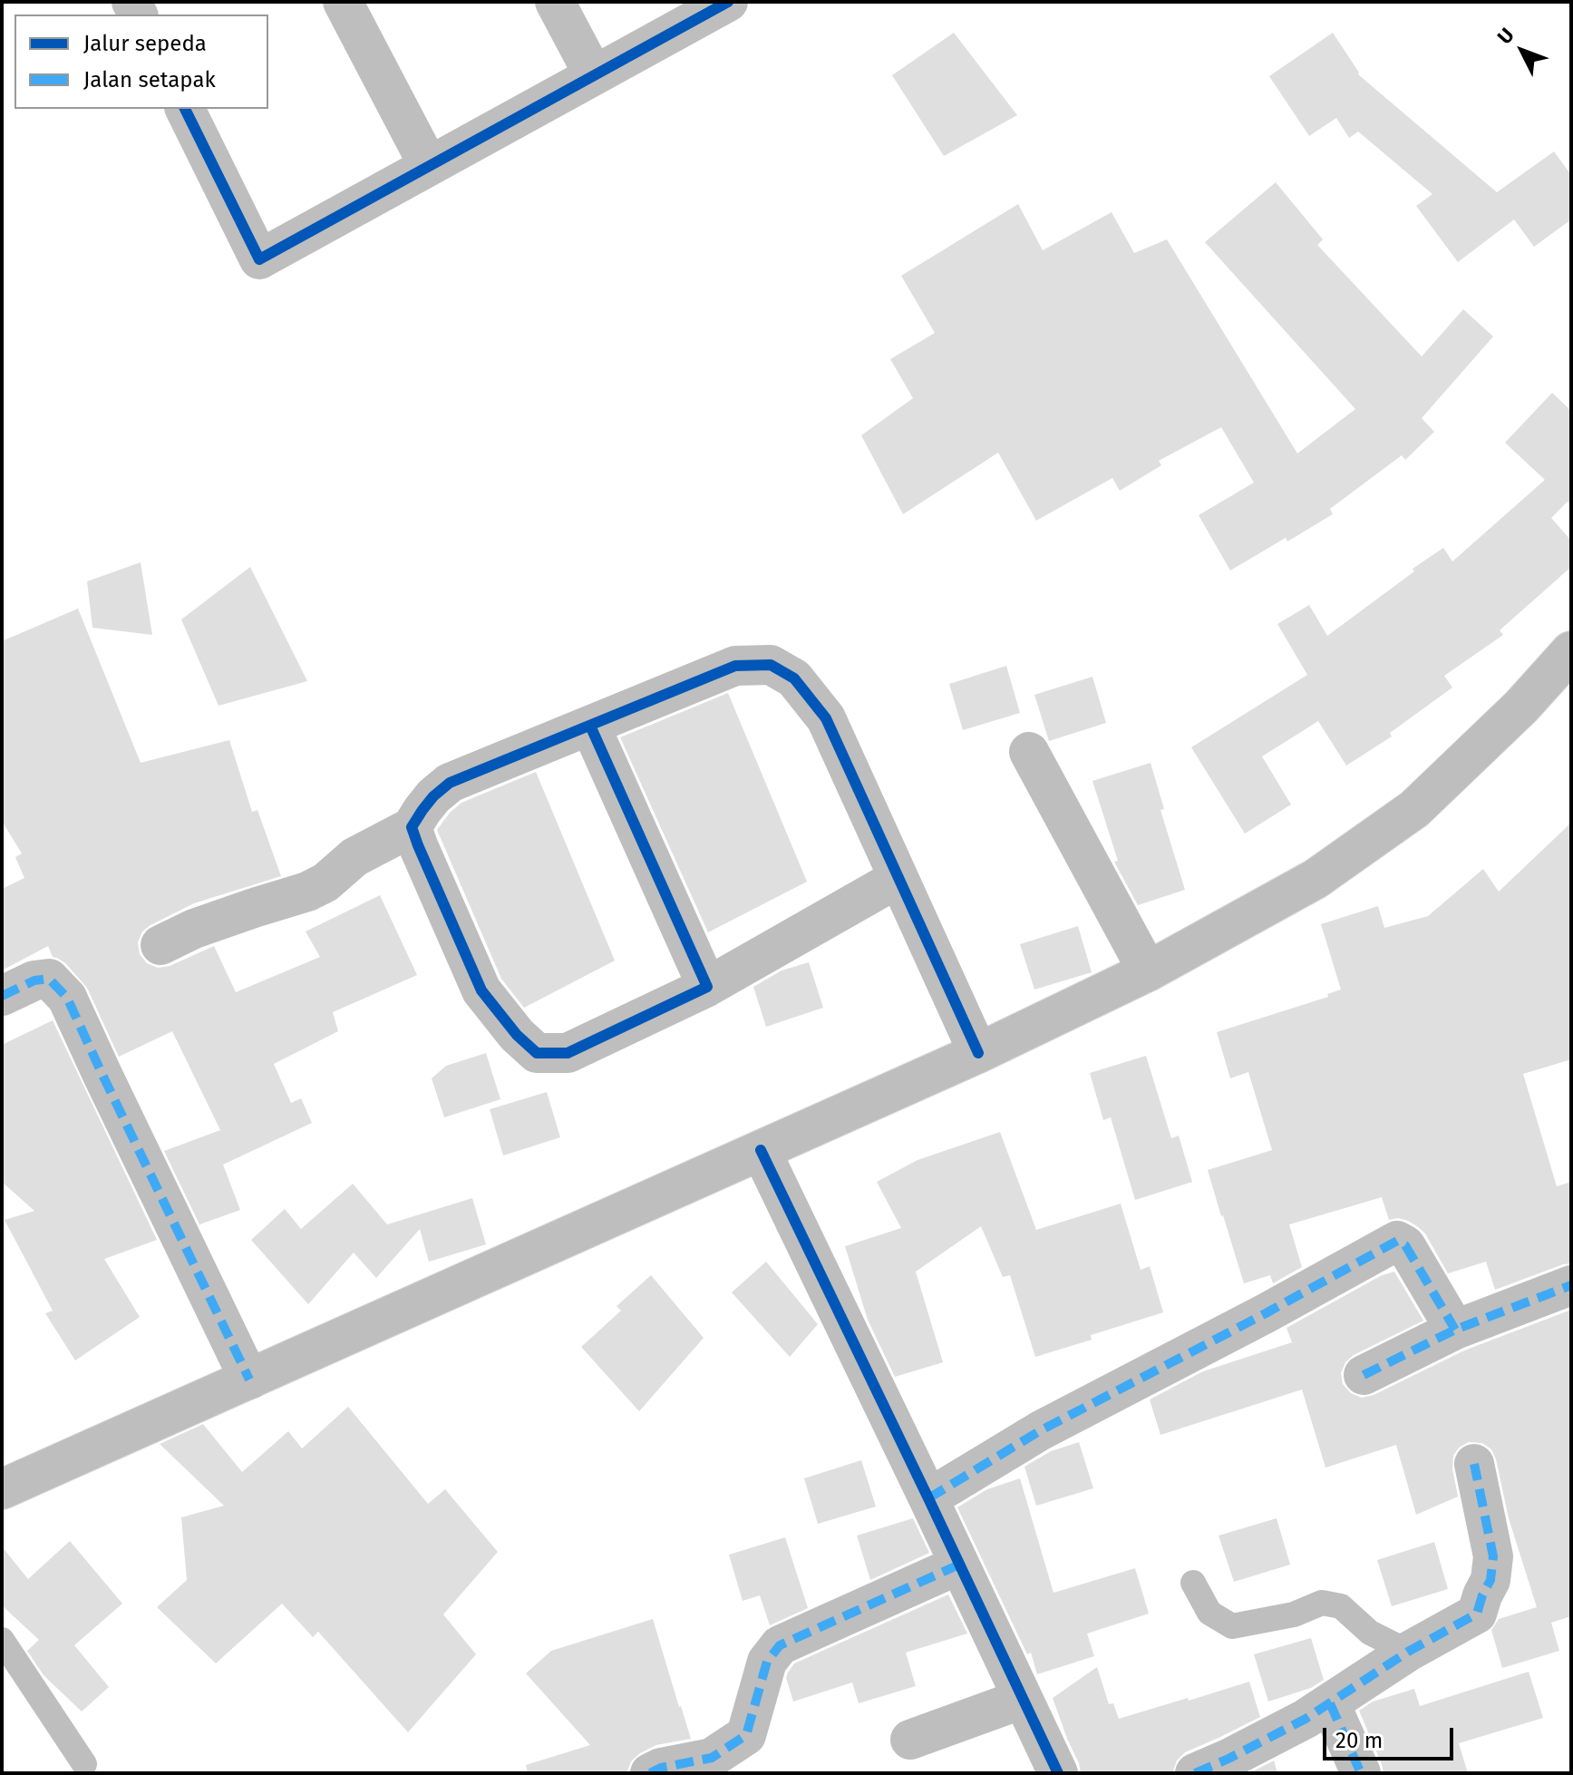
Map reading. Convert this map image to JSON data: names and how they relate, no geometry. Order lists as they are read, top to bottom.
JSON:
{
  "legend": ["Jalur sepeda", "Jalan setapak"],
  "scale_bar": "20 m",
  "north": "top left"
}
